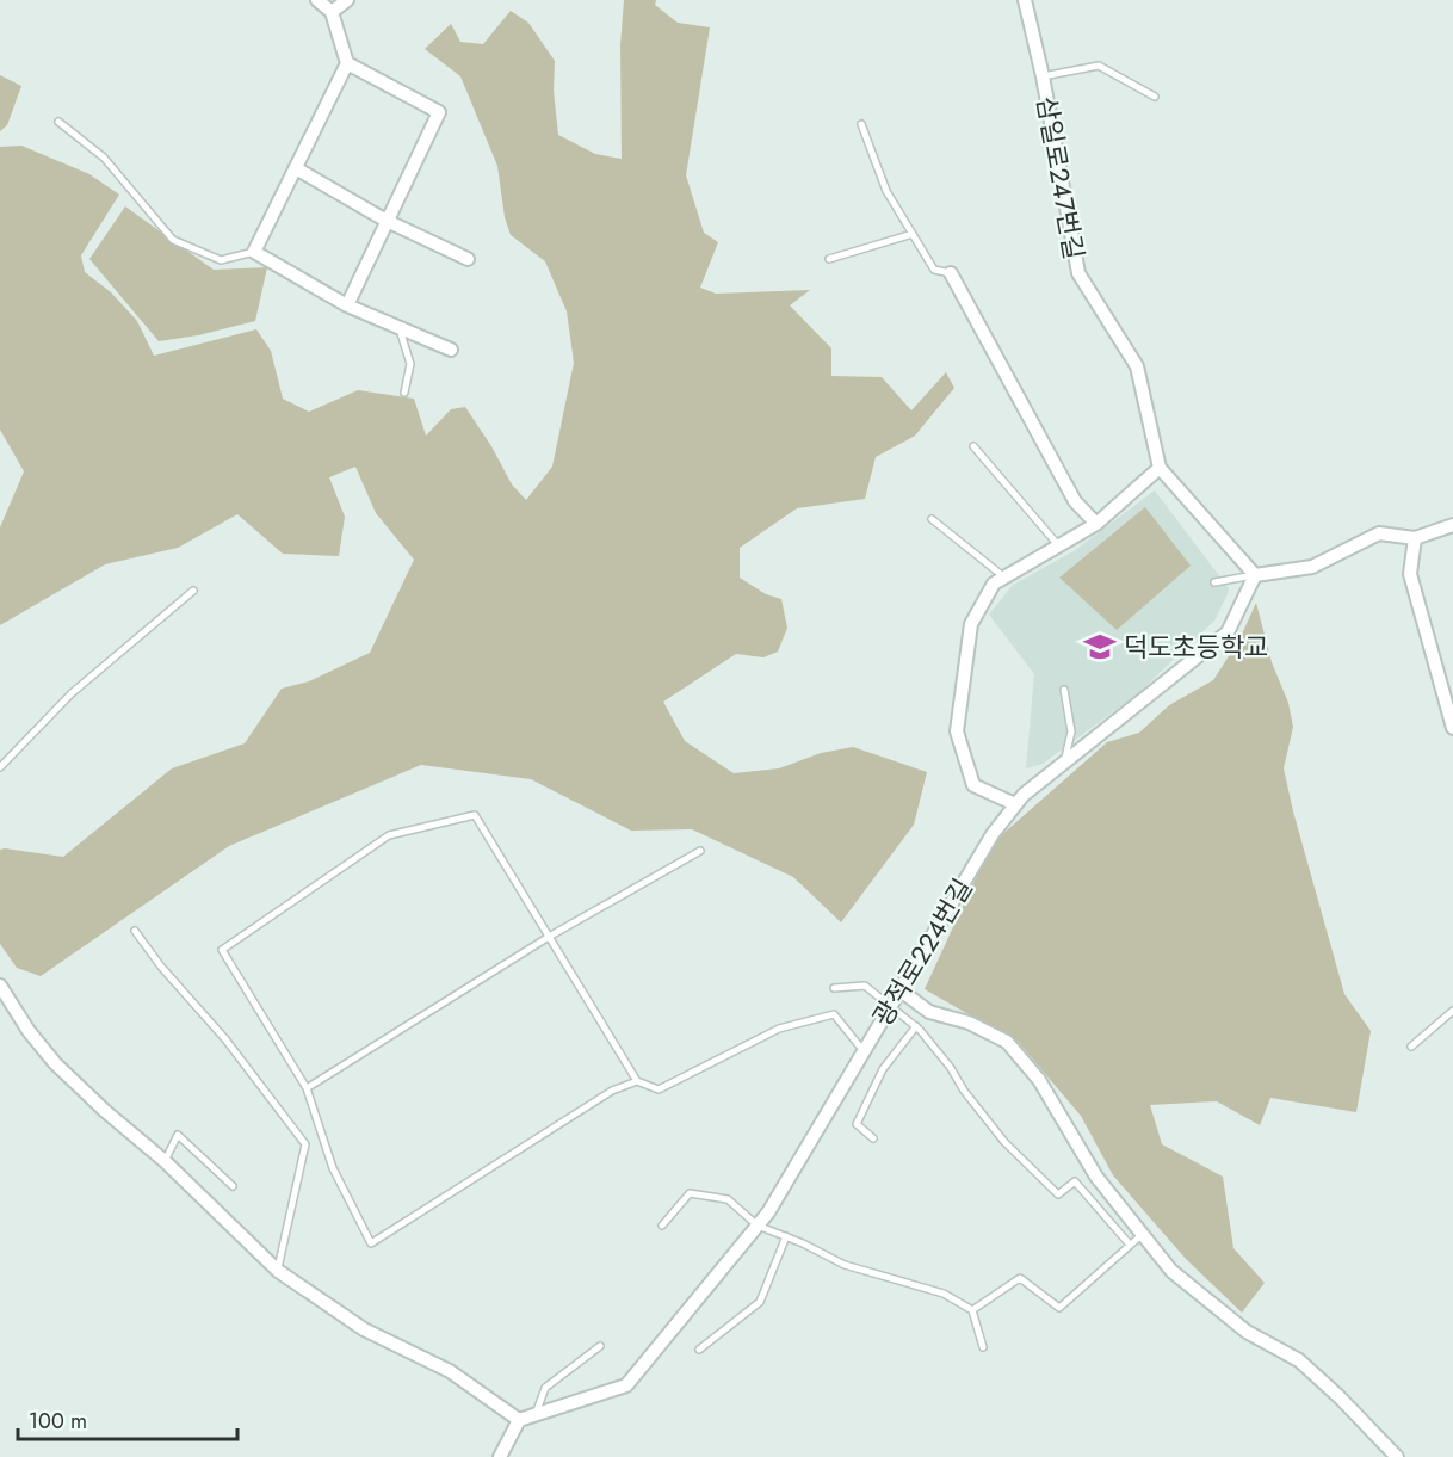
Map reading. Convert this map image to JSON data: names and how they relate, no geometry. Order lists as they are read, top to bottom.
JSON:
{
  "streets": {
    "street": ["삼일로247번길", "광적로224번길"]
  },
  "crossings": [
    ["삼일로247번길", "광적로224번길"]
  ],
  "places": {
    "school or university": ["덕도초등학교"]
  },
  "scale_bar": "100 m"
}
